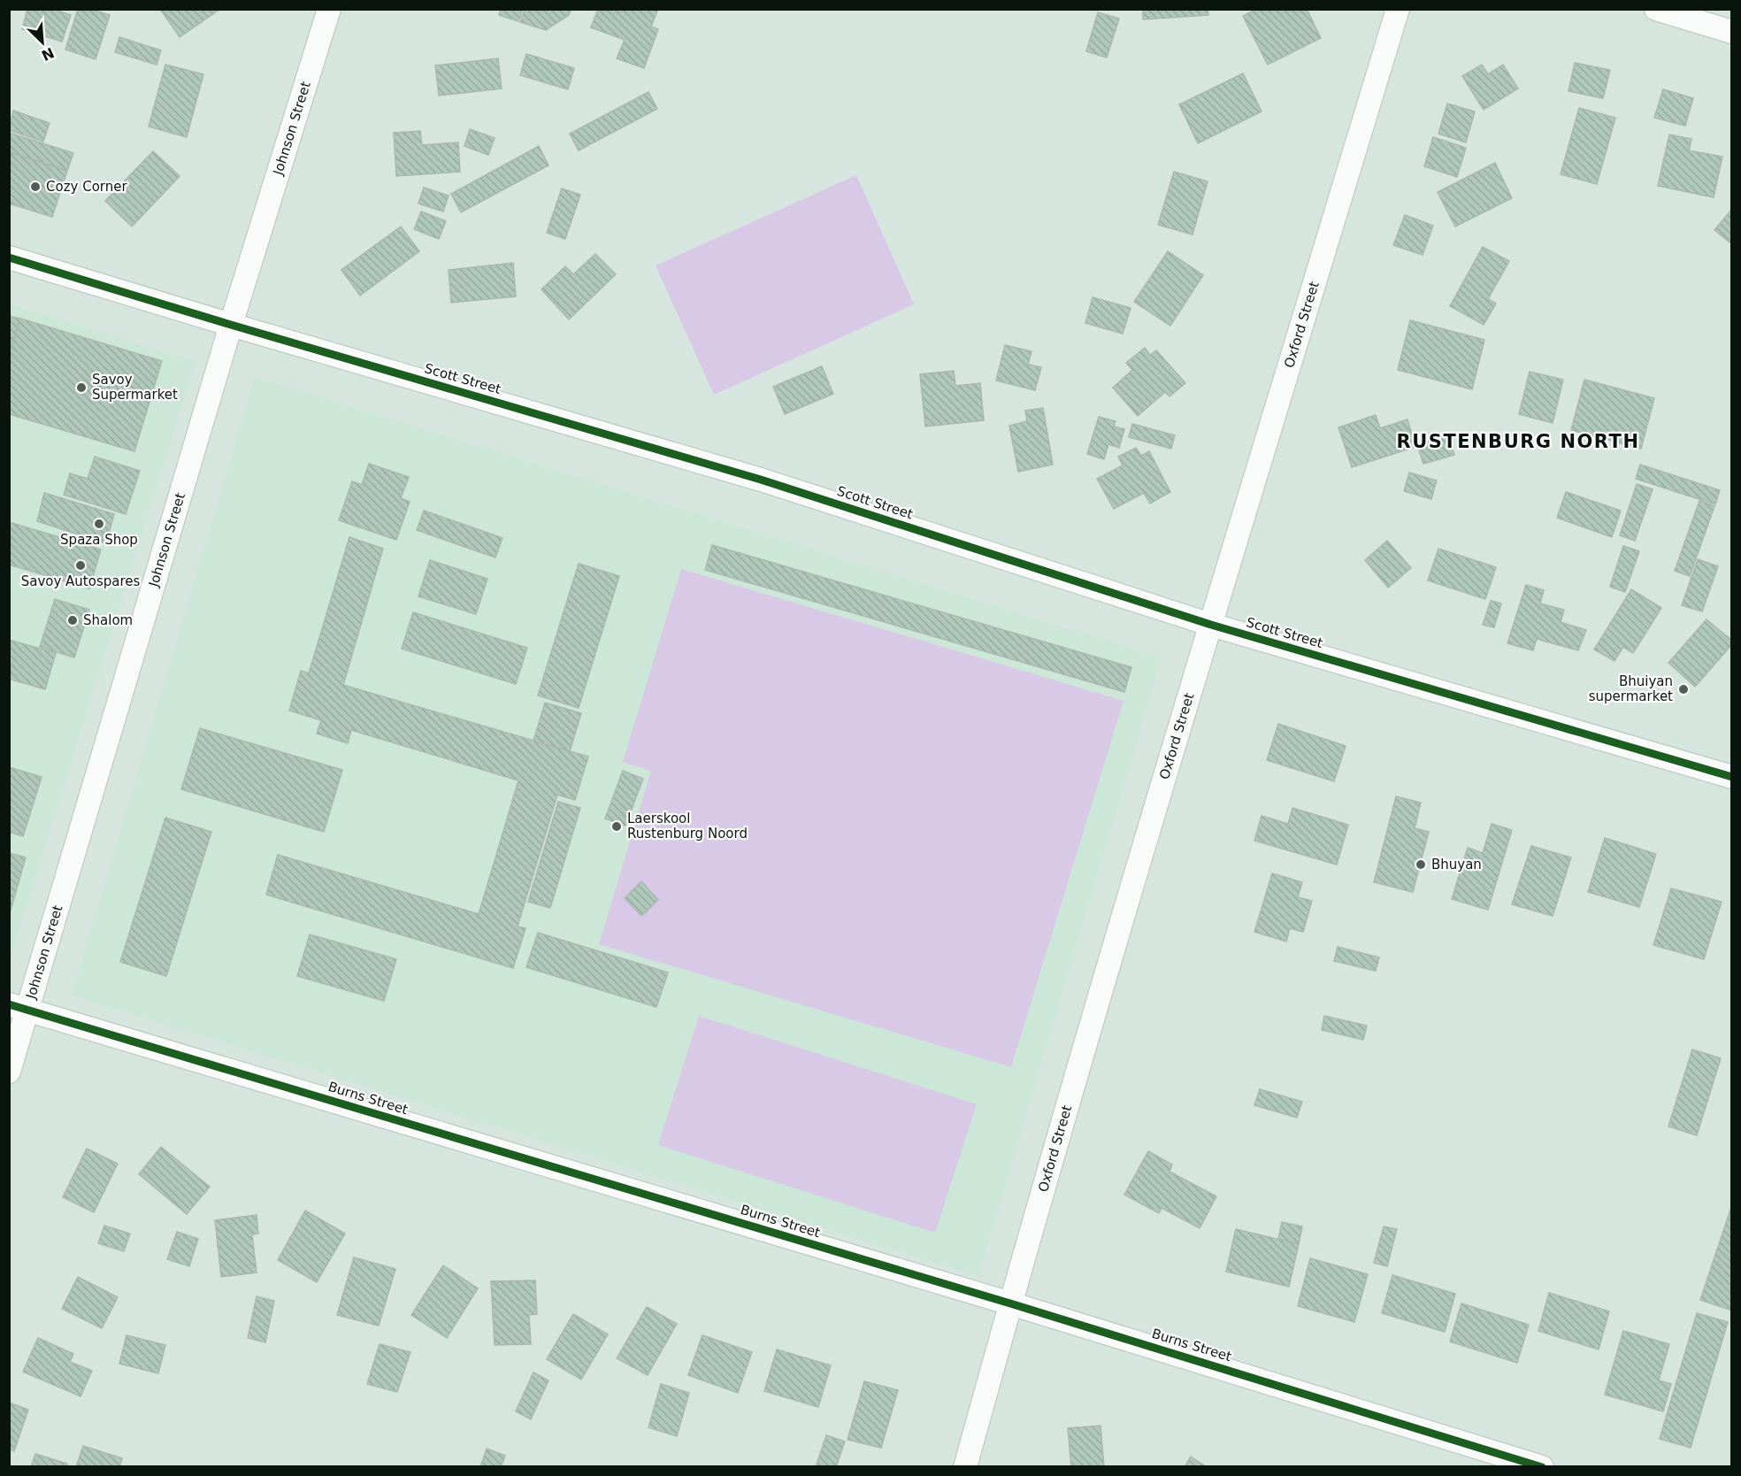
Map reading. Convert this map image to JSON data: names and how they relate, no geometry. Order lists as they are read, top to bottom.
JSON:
{
  "streets": {
    "street": [
      "Johnson Street",
      "Oxford Street",
      "Scott Street",
      "Burns Street"
    ]
  },
  "crossings": [
    ["Johnson Street", "Scott Street"],
    ["Johnson Street", "Burns Street"],
    ["Oxford Street", "Scott Street"],
    ["Oxford Street", "Burns Street"]
  ],
  "districts": ["RUSTENBURG NORTH"],
  "places": [
    "Cozy Corner",
    "Savoy Supermarket",
    "Spaza Shop",
    "Savoy Autospares",
    "Shalom",
    "Bhuiyan supermarket",
    "Laerskool Rustenburg Noord",
    "Bhuyan"
  ],
  "north": "bottom right"
}
